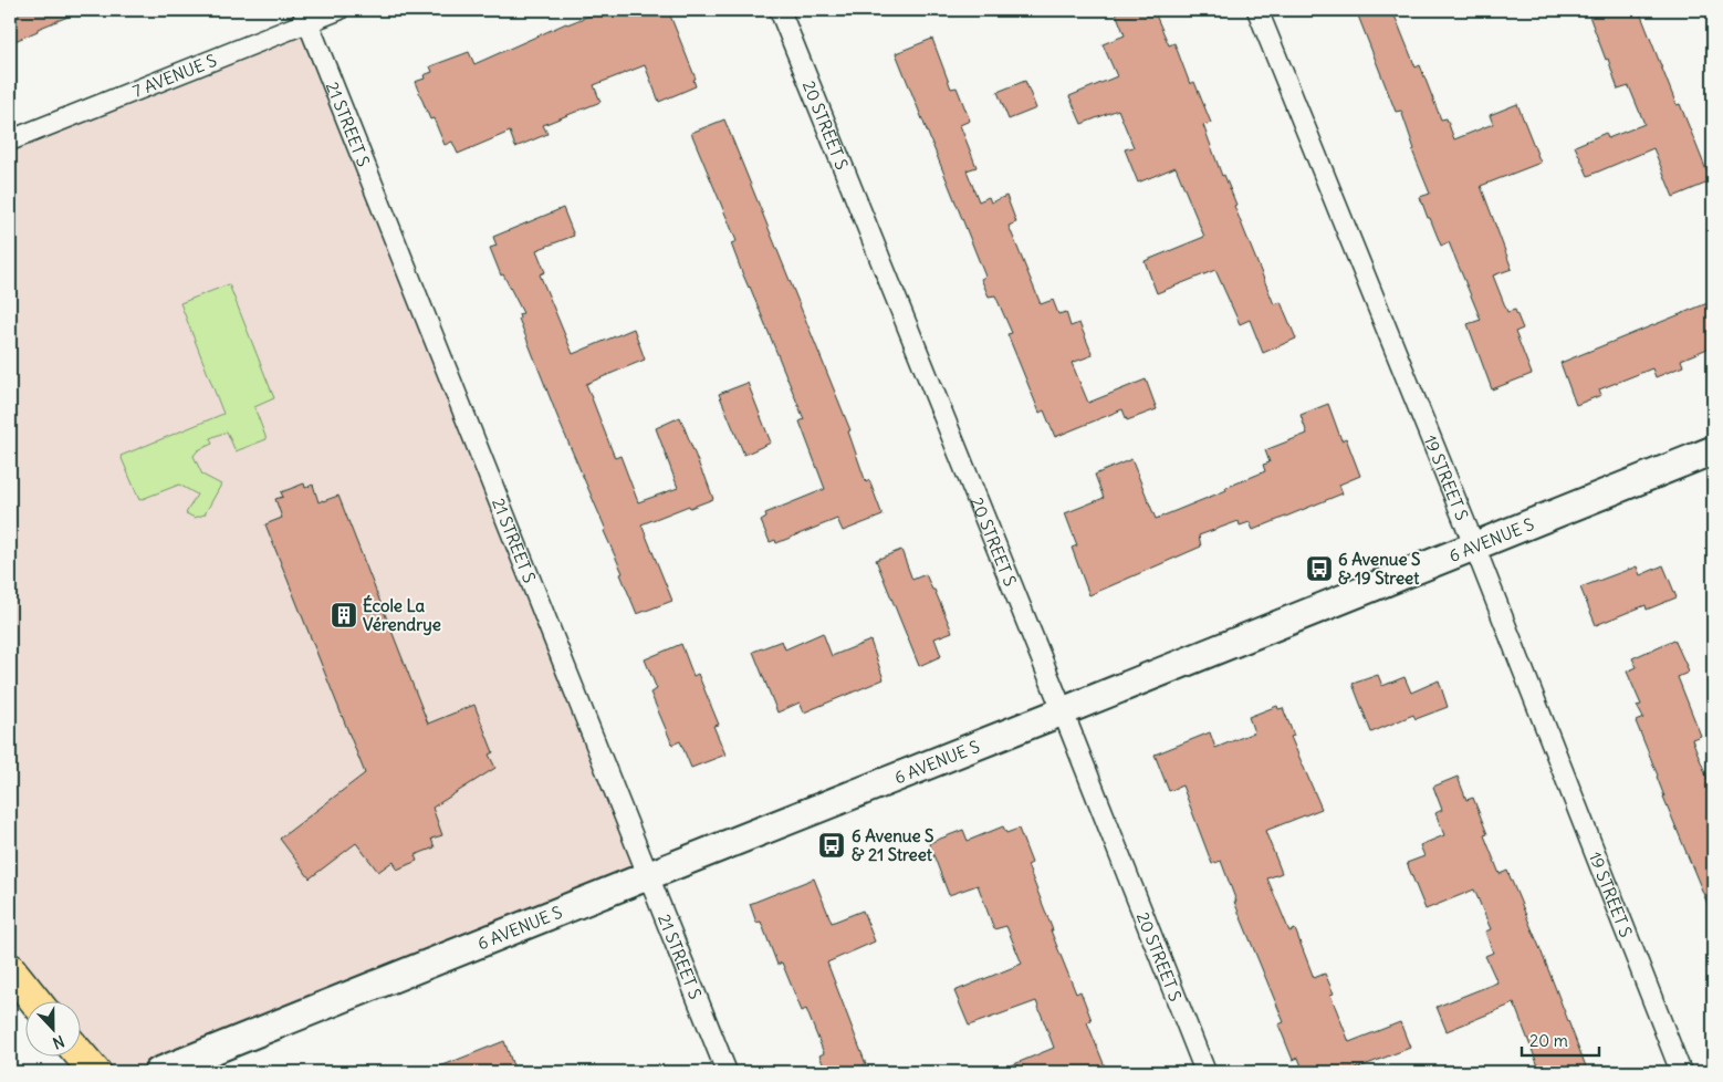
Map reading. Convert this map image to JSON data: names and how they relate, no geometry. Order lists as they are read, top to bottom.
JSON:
{
  "streets": {
    "main road": ["6 AVENUE S"],
    "street": [
      "7 AVENUE S",
      "21 STREET S",
      "20 STREET S",
      "19 STREET S"
    ]
  },
  "crossings": [
    ["7 AVENUE S", "21 STREET S"],
    ["21 STREET S", "6 AVENUE S"],
    ["20 STREET S", "6 AVENUE S"],
    ["19 STREET S", "6 AVENUE S"]
  ],
  "places": {
    "bus stop": ["6 Avenue S & 19 Street", "6 Avenue S & 21 Street"],
    "building": ["École La Vérendrye"]
  },
  "scale_bar": "20 m",
  "north": "bottom"
}
